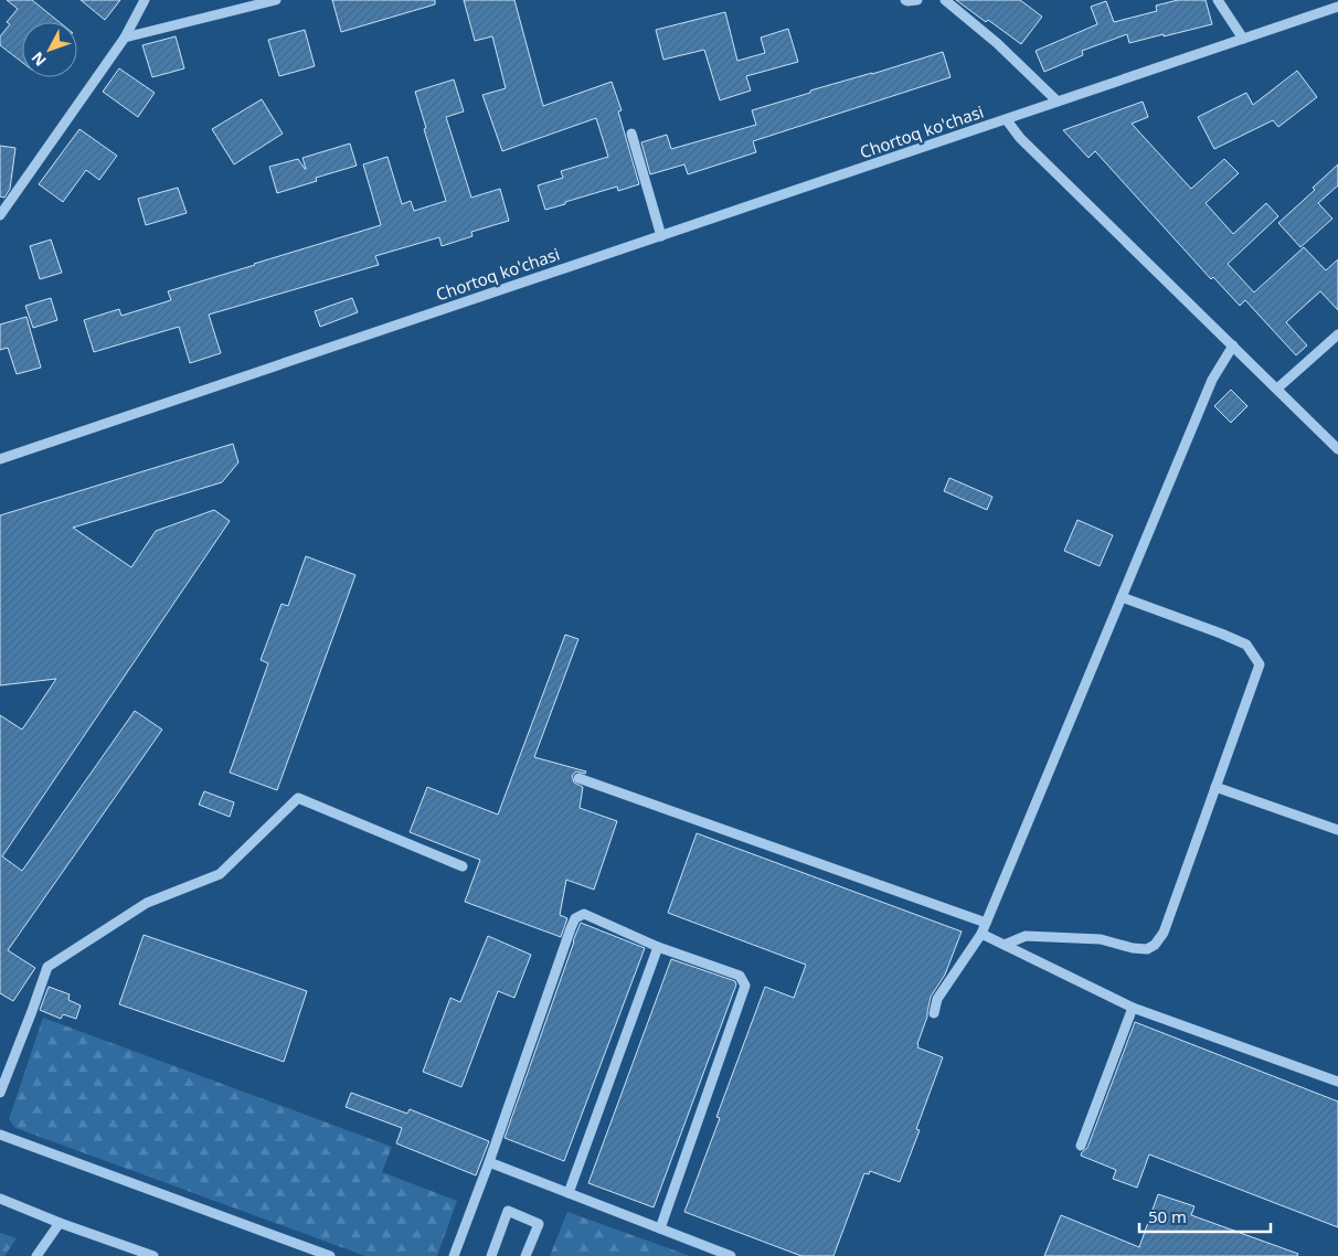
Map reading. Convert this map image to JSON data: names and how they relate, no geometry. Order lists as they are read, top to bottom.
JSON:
{
  "streets": {
    "street": ["Chortoq ko'chasi"]
  },
  "scale_bar": "50 m",
  "north": "bottom left"
}
